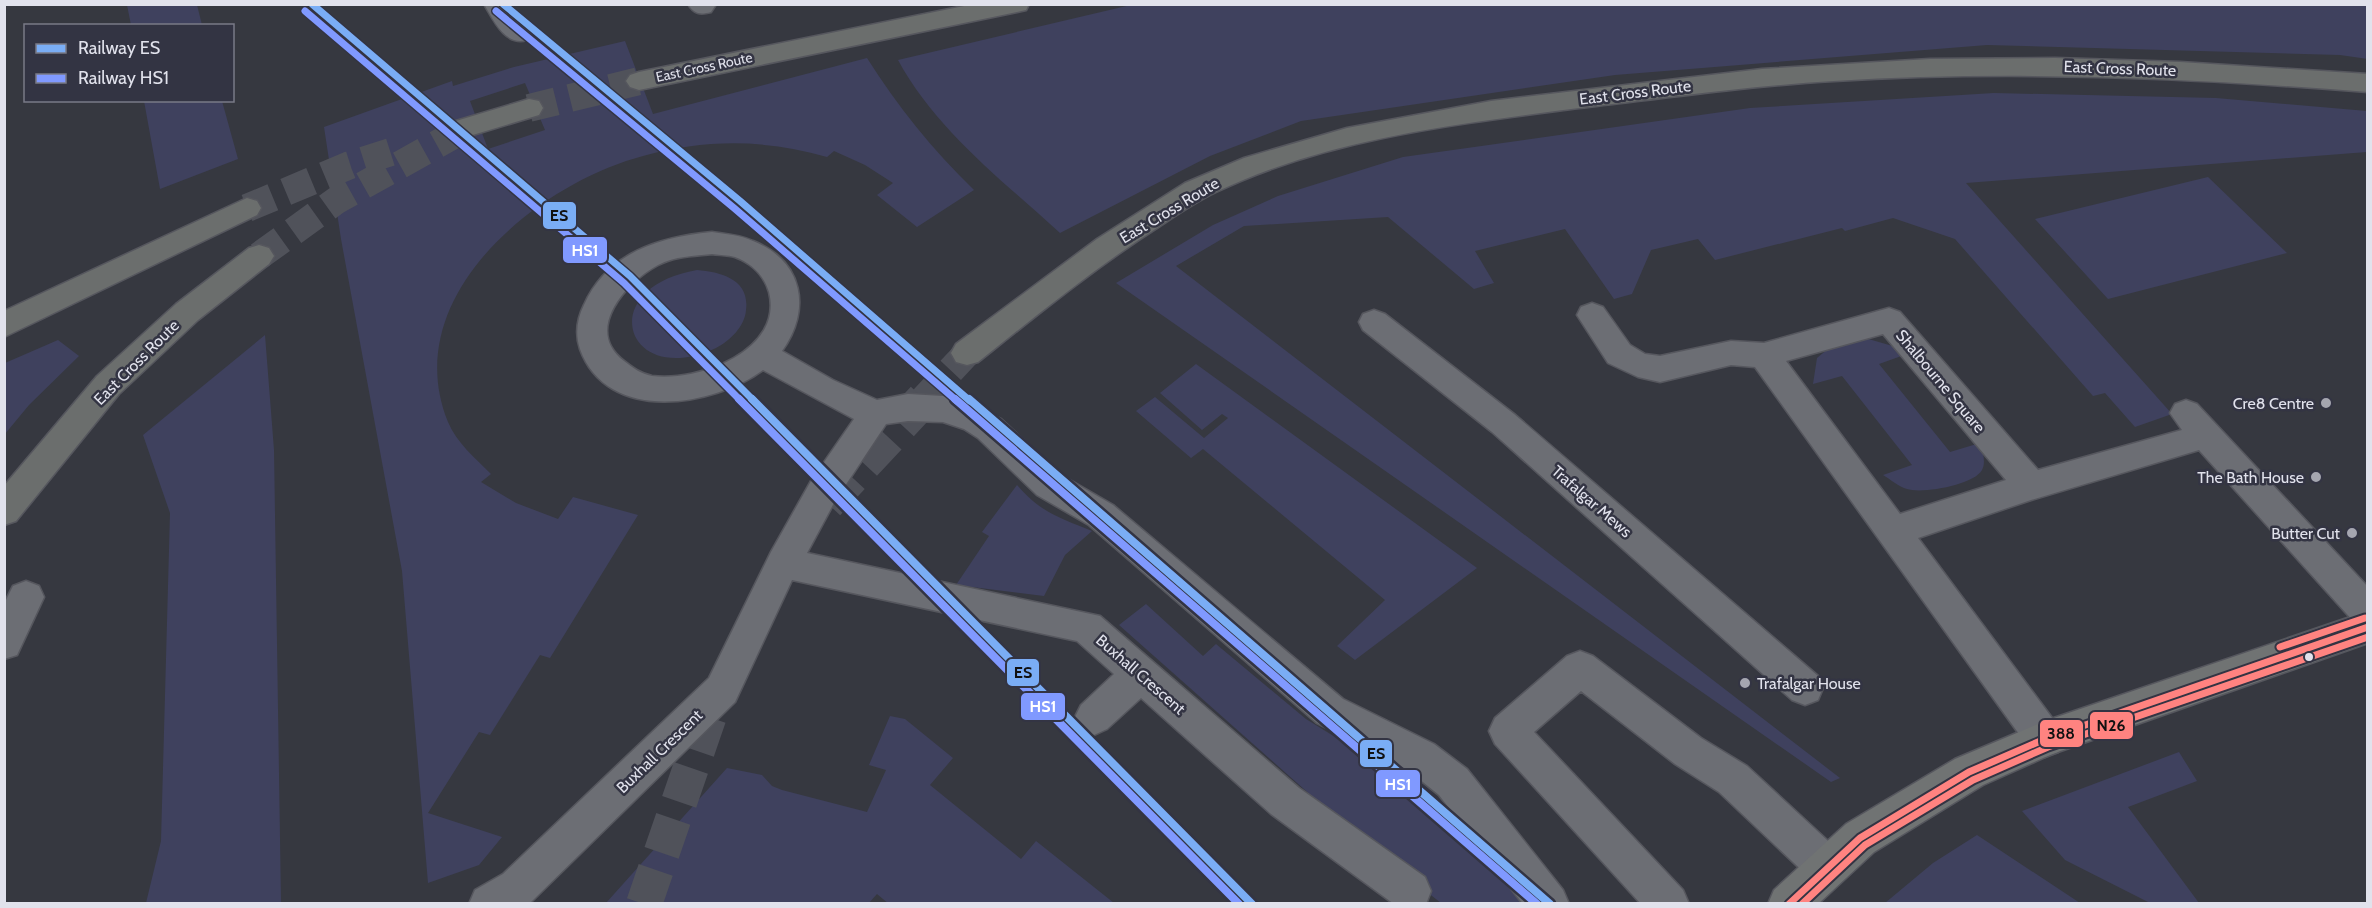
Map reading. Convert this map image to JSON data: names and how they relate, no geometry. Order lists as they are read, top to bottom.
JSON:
{
  "streets": {
    "highway": ["East Cross Route"],
    "street": ["Shalbourne Square", "Trafalgar Mews", "Buxhall Crescent"]
  },
  "places": [
    "Cre8 Centre",
    "The Bath House",
    "Butter Cut",
    "Trafalgar House"
  ],
  "lines": [
    "rail line ES",
    "rail line HS1",
    "transit line 388",
    "transit line N26"
  ],
  "legend": ["Railway ES", "Railway HS1"]
}
